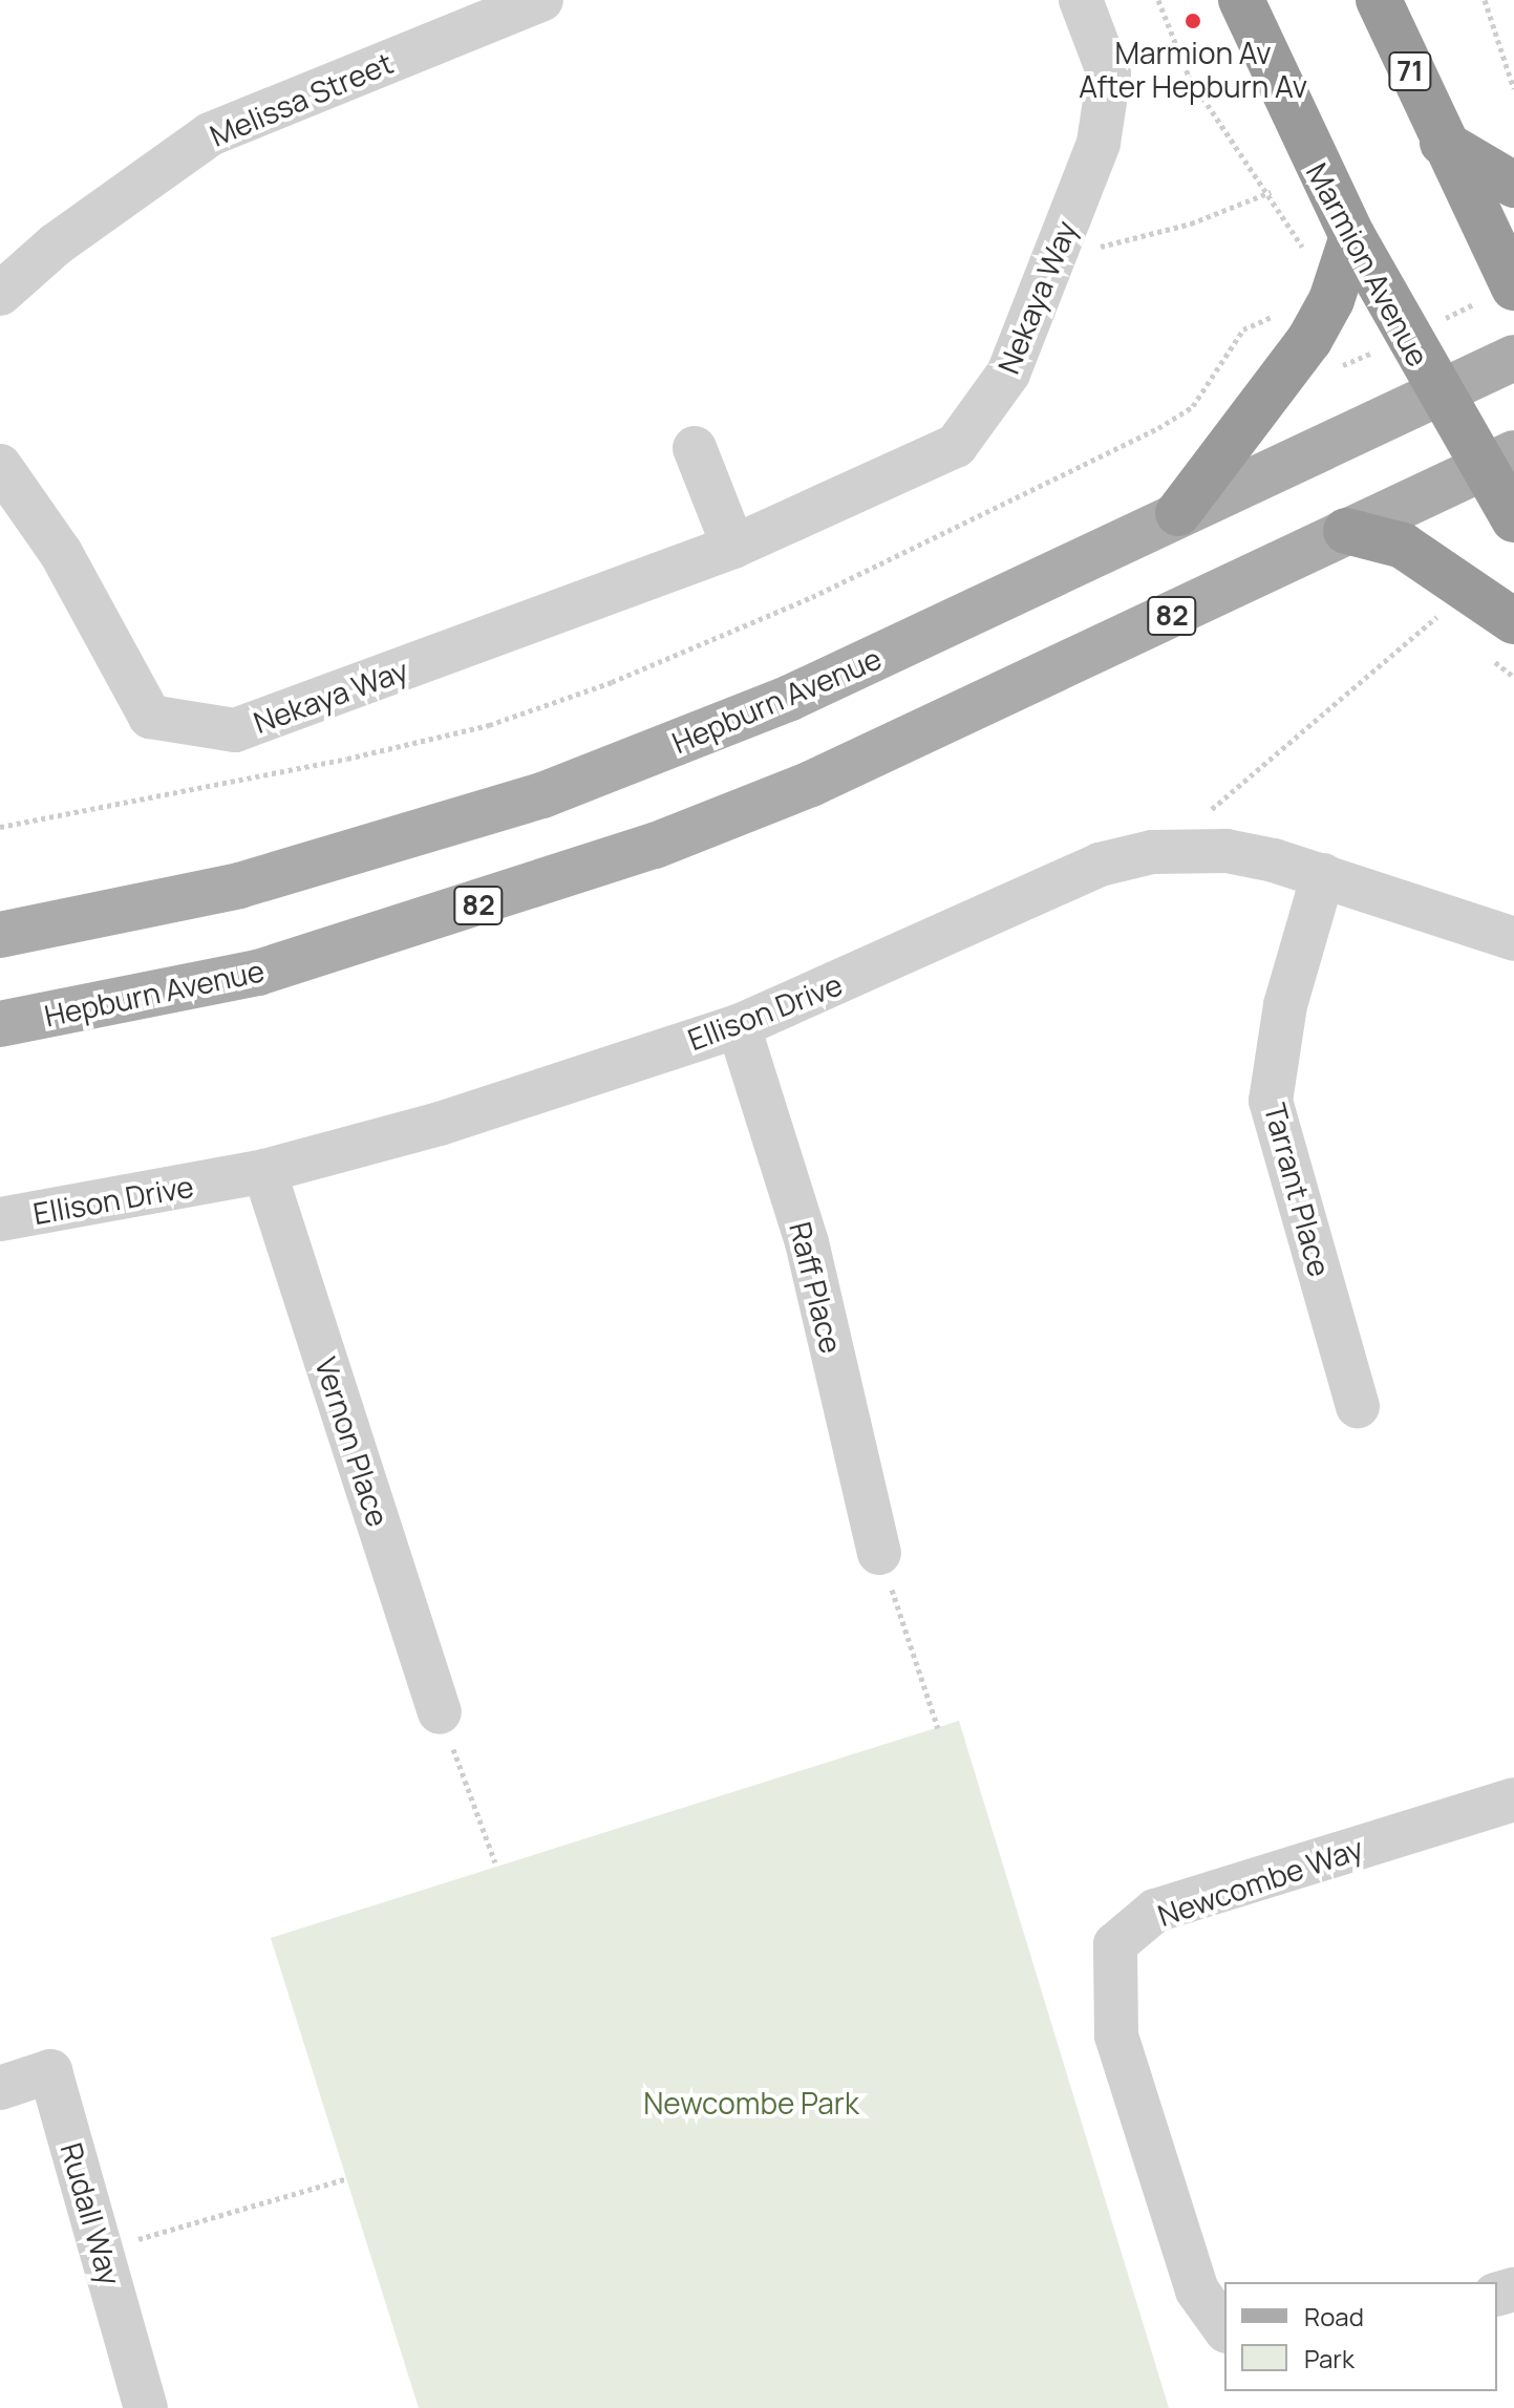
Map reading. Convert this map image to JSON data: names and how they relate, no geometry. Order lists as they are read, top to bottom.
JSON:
{
  "streets": {
    "highway": ["71", "Marmion Avenue"],
    "main road": ["82", "Hepburn Avenue"],
    "street": [
      "Melissa Street",
      "Nekaya Way",
      "Ellison Drive",
      "Tarrant Place",
      "Raff Place",
      "Vernon Place",
      "Newcombe Way",
      "Rudall Way"
    ]
  },
  "crossings": [
    ["Marmion Avenue", "Hepburn Avenue"],
    ["Ellison Drive", "Tarrant Place"],
    ["Ellison Drive", "Raff Place"],
    ["Ellison Drive", "Vernon Place"]
  ],
  "parks": ["Newcombe Park"],
  "places": ["Marmion Av After Hepburn Av"],
  "legend": ["Road", "Park"]
}
